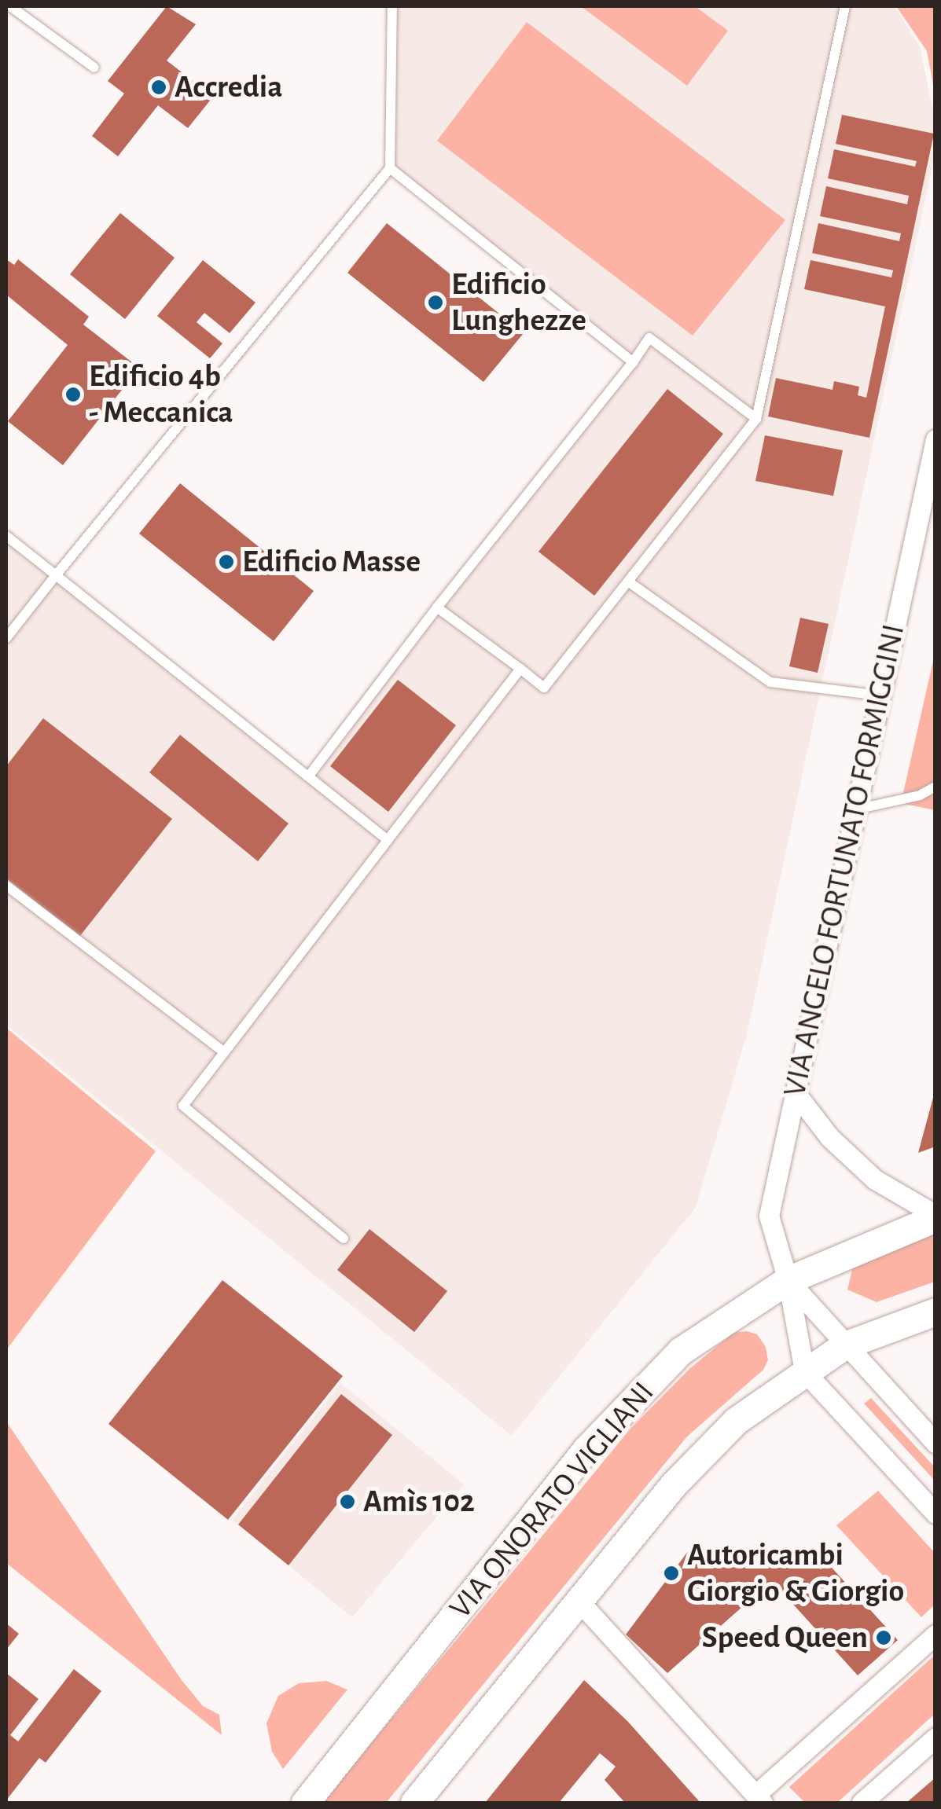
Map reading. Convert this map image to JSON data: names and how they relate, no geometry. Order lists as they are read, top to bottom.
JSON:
{
  "streets": {
    "main road": ["VIA ONORATO VIGLIANI"],
    "street": ["VIA ANGELO FORTUNATO FORMIGGINI"]
  },
  "crossings": [
    ["VIA ANGELO FORTUNATO FORMIGGINI", "VIA ONORATO VIGLIANI"]
  ],
  "places": [
    "Accredia",
    "Edificio Lunghezze",
    "Edificio 4b - Meccanica",
    "Edificio Masse",
    "Amìs 102",
    "Autoricambi Giorgio & Giorgio",
    "Speed Queen"
  ]
}
